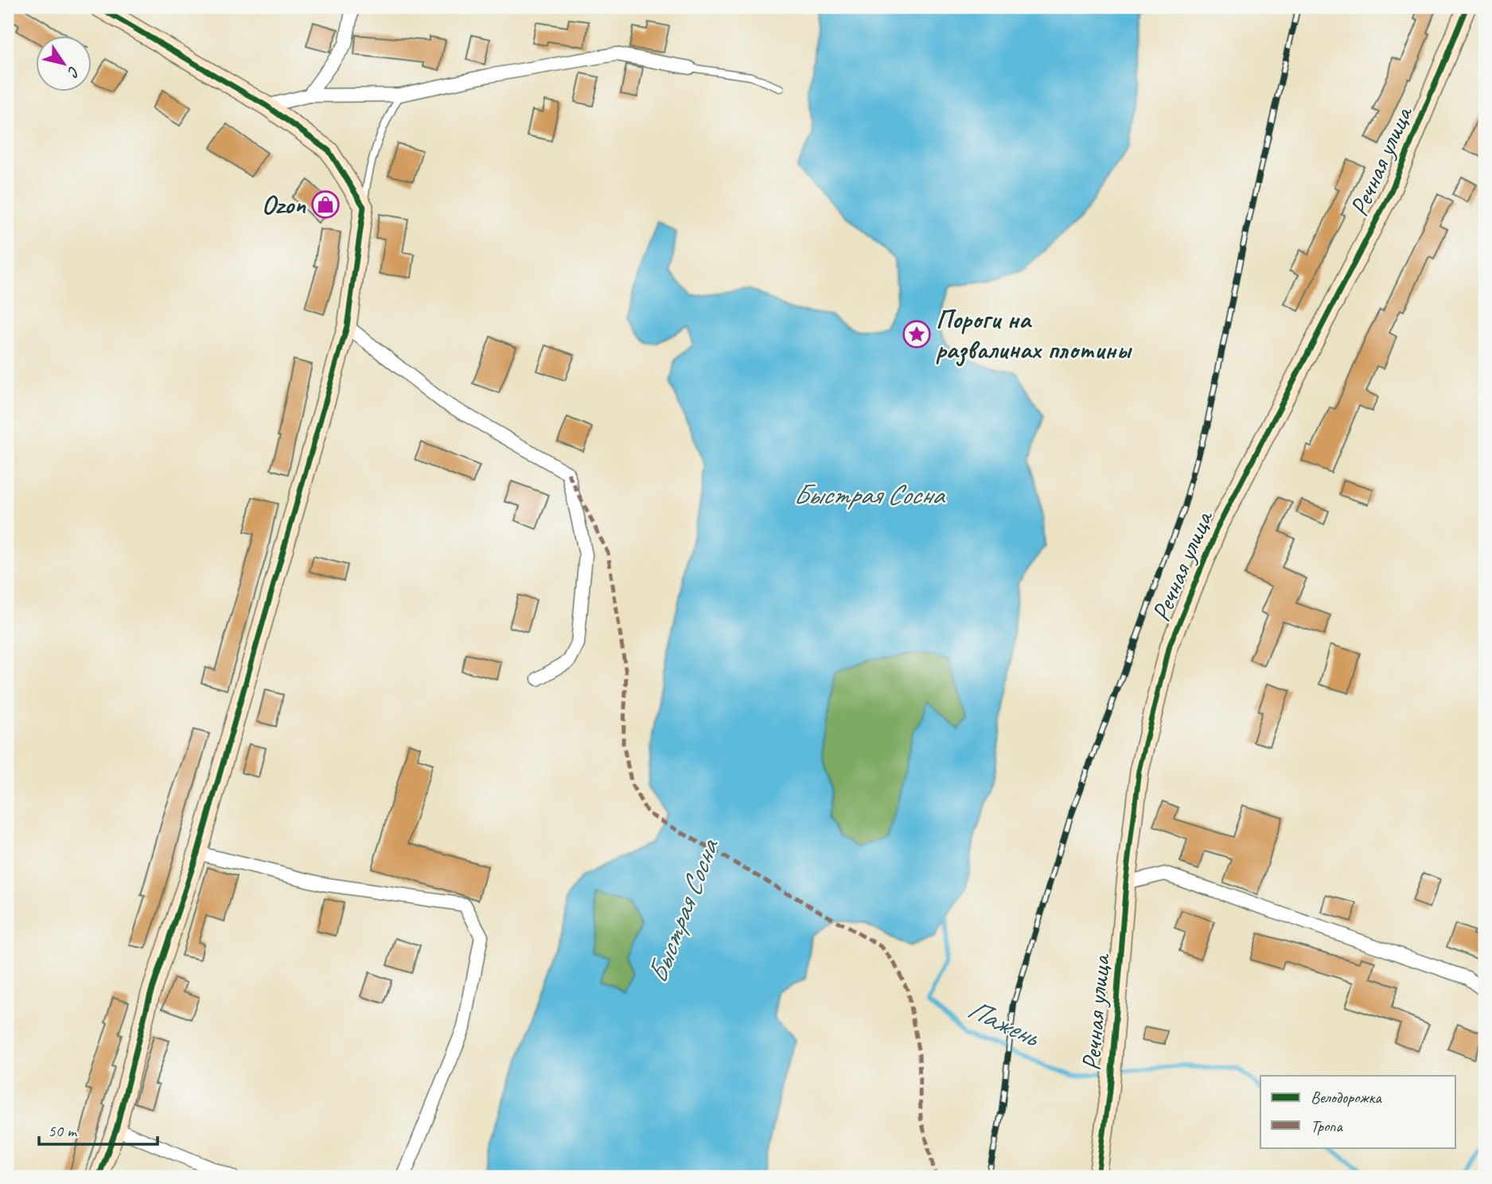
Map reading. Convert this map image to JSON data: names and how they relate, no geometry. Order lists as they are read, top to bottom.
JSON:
{
  "streets": {
    "street": ["Речная улица"]
  },
  "water": ["Быстрая Сосна", "Пажень"],
  "places": {
    "shop": ["Ozon"],
    "place": ["Пороги на развалинах плотины"]
  },
  "legend": ["Велодорожка", "Тропа"],
  "scale_bar": "50 m",
  "north": "bottom right"
}
